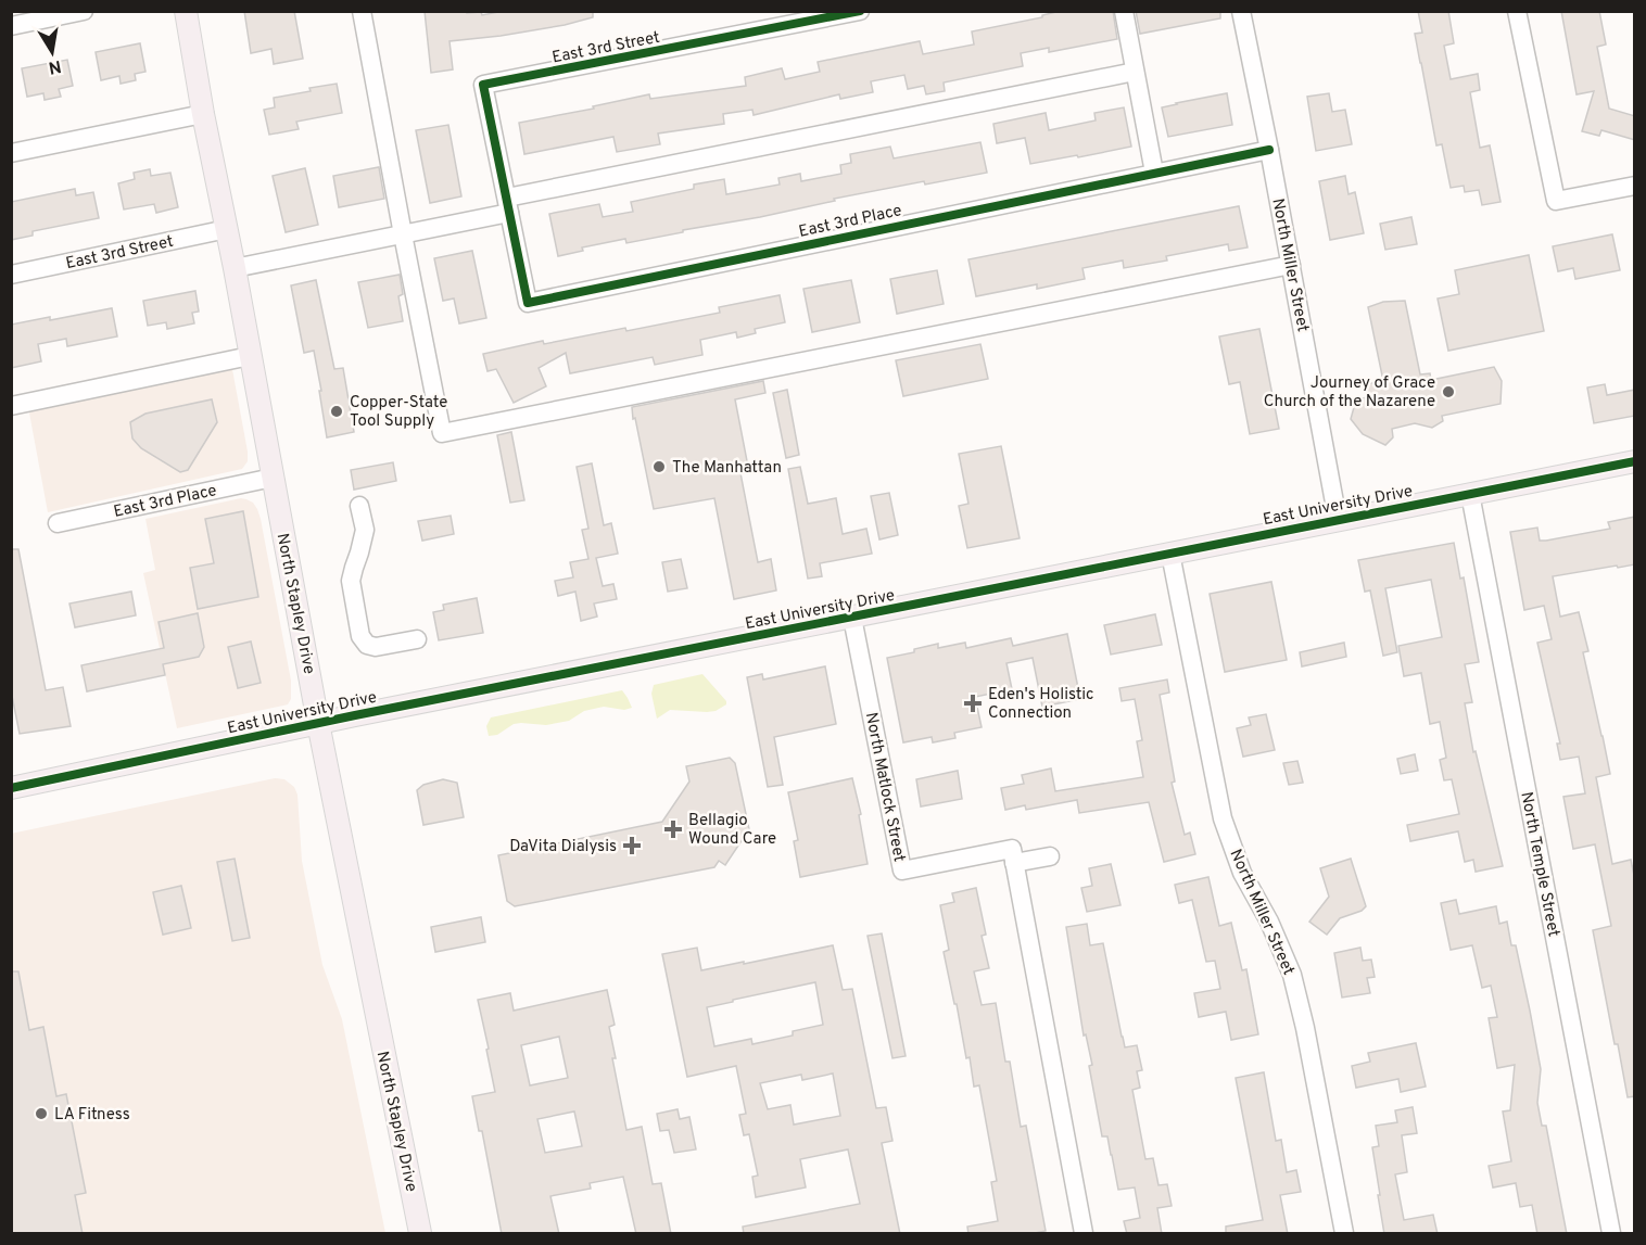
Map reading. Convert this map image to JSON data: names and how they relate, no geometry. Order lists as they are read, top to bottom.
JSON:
{
  "streets": {
    "main road": ["East University Drive", "North Stapley Drive"],
    "street": [
      "East 3rd Street",
      "East 3rd Place",
      "North Miller Street",
      "North Matlock Street",
      "North Temple Street"
    ]
  },
  "crossings": [
    ["East 3rd Street", "East 3rd Place"],
    ["East 3rd Street", "North Stapley Drive"],
    ["East 3rd Place", "North Miller Street"],
    ["East 3rd Place", "North Stapley Drive"],
    ["North Miller Street", "East University Drive"],
    ["East University Drive", "North Stapley Drive"],
    ["East University Drive", "North Matlock Street"],
    ["East University Drive", "North Temple Street"]
  ],
  "places": {
    "other": [
      "Journey of Grace Church of the Nazarene",
      "Copper-State Tool Supply",
      "The Manhattan",
      "LA Fitness"
    ],
    "health": ["Eden's Holistic Connection", "Bellagio Wound Care", "DaVita Dialysis"]
  },
  "north": "bottom"
}
